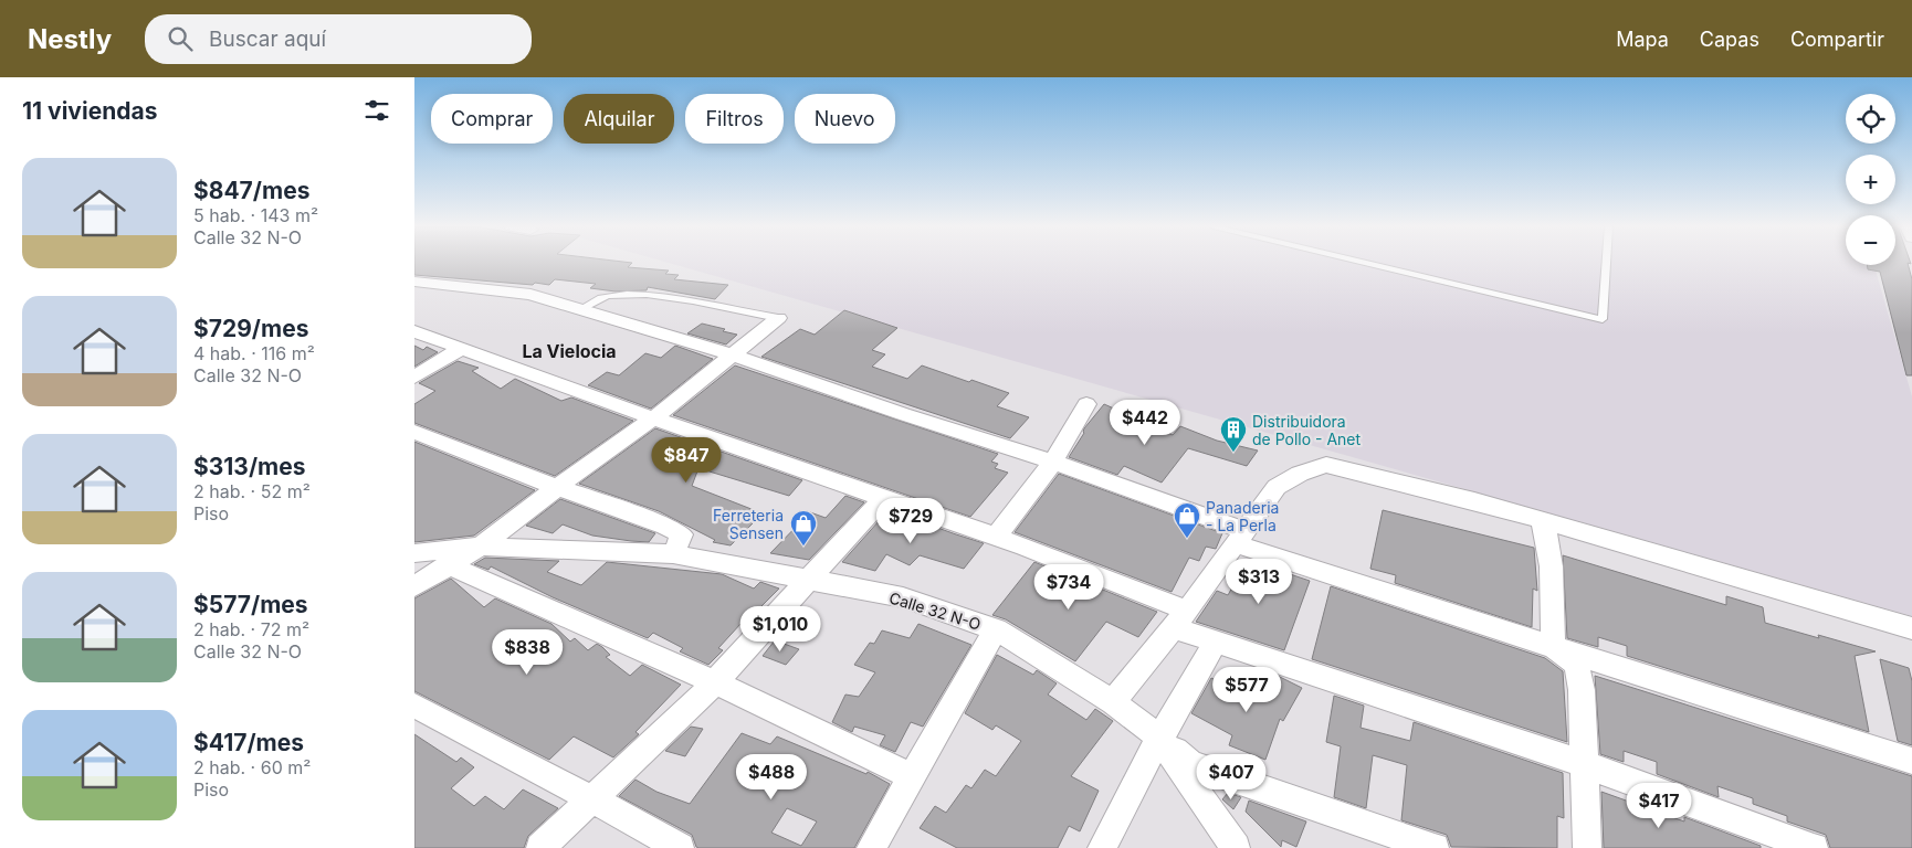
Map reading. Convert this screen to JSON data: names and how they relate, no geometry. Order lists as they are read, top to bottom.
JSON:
{
  "streets": {
    "street": ["Calle 32 N-O"]
  },
  "districts": ["La Vielocia"],
  "places": {
    "building": ["Distribuidora de Pollo - Anet"],
    "shop": ["Panaderia - La Perla", "Ferreteria Sensen"]
  },
  "page": {
    "header": "Nestly",
    "search": "Buscar aquí",
    "nav": ["Mapa", "Capas", "Compartir"],
    "heading": "11 viviendas",
    "map_buttons": ["+", "−"],
    "chip": [
      "Comprar",
      "Alquilar",
      "Filtros",
      "Nuevo"
    ],
    "list": [
      {
        "name": "$847/mes",
        "note": "5 hab. · 143 m² · Calle 32 N-O"
      },
      {
        "name": "$729/mes",
        "note": "4 hab. · 116 m² · Calle 32 N-O"
      },
      {
        "name": "$313/mes",
        "note": "2 hab. · 52 m² · Piso"
      },
      {
        "name": "$577/mes",
        "note": "2 hab. · 72 m² · Calle 32 N-O"
      },
      {
        "name": "$417/mes",
        "note": "2 hab. · 60 m² · Piso"
      }
    ],
    "price": [
      "$442",
      "$847",
      "$729",
      "$313",
      "$734",
      "$1,010",
      "$838",
      "$577",
      "$488",
      "$407",
      "$417"
    ]
  }
}
